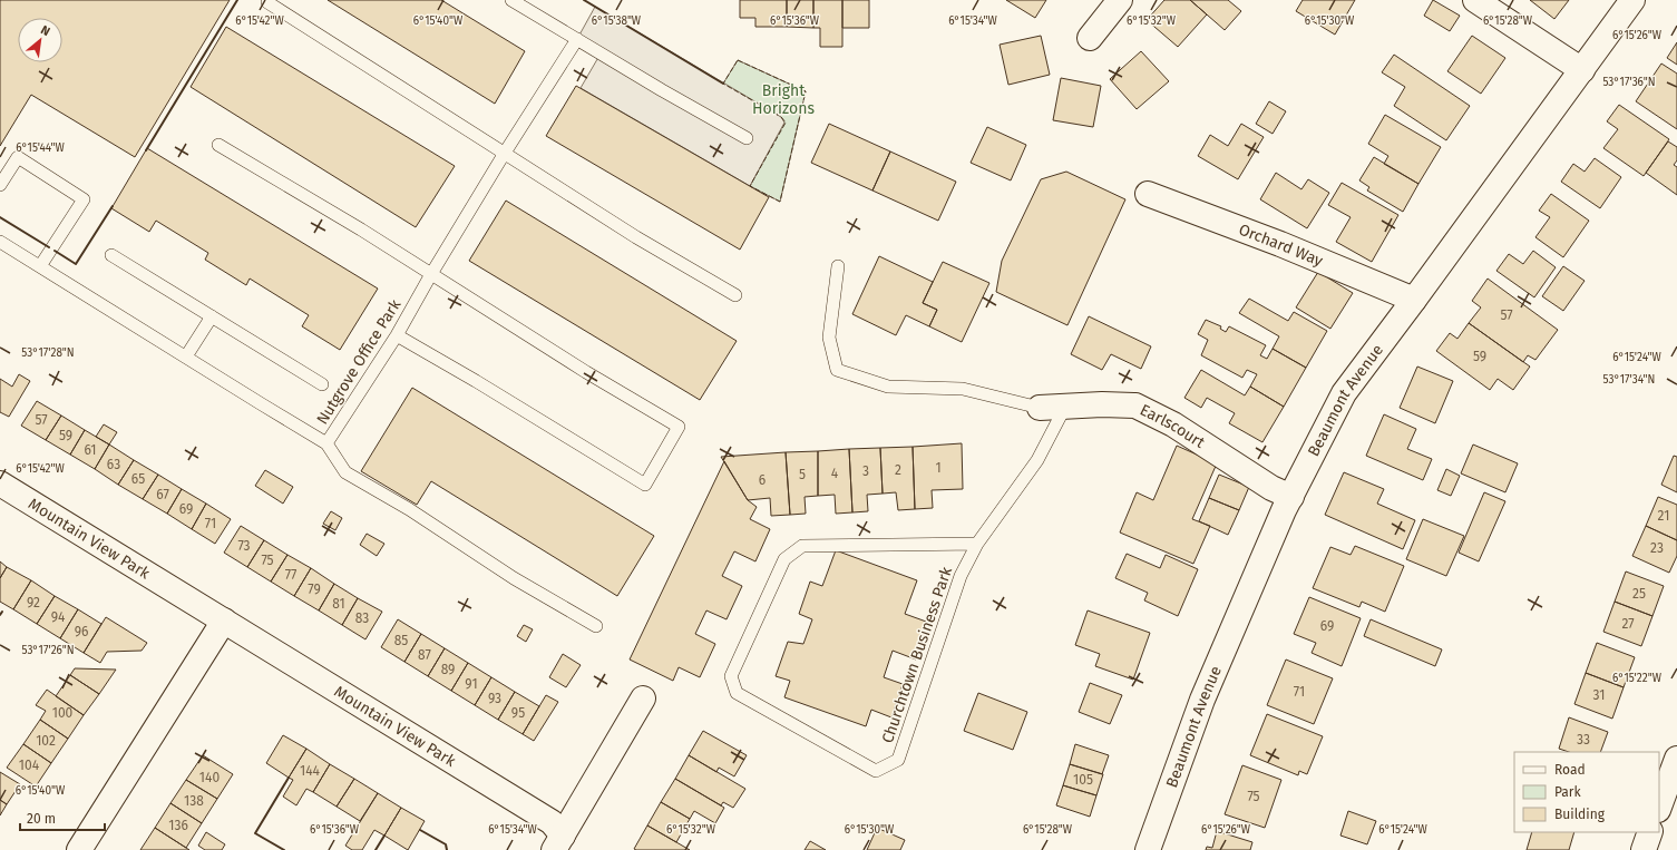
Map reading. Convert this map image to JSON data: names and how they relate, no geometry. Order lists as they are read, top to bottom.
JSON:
{
  "streets": {
    "street": [
      "Orchard Way",
      "Beaumont Avenue",
      "Earlscourt",
      "Mountain View Park"
    ],
    "lane": ["Nutgrove Office Park", "Churchtown Business Park"]
  },
  "crossings": [
    ["Orchard Way", "Beaumont Avenue"],
    ["Beaumont Avenue", "Earlscourt"],
    ["Earlscourt", "Churchtown Business Park"]
  ],
  "parks": ["Bright Horizons"],
  "house_numbers": [
    "57",
    "59",
    "57",
    "59",
    "61",
    "63",
    "1",
    "2",
    "3",
    "4",
    "5",
    "65",
    "6",
    "67",
    "69",
    "21",
    "71",
    "73",
    "23",
    "75",
    "77",
    "79",
    "25",
    "92",
    "81",
    "94",
    "83",
    "27",
    "69",
    "96",
    "85",
    "87",
    "89",
    "91",
    "71",
    "31",
    "93",
    "100",
    "95",
    "33",
    "102",
    "104",
    "144",
    "140",
    "105",
    "75",
    "138",
    "136"
  ],
  "legend": ["Road", "Park", "Building"],
  "scale_bar": "20 m",
  "north": "top right",
  "coordinates": [
    "6°15'42\"W",
    "6°15'40\"W",
    "6°15'38\"W",
    "6°15'36\"W",
    "6°15'34\"W",
    "6°15'32\"W",
    "6°15'30\"W",
    "6°15'28\"W",
    "6°15'26\"W",
    "53°17'36\"N",
    "6°15'44\"W",
    "53°17'28\"N",
    "6°15'24\"W",
    "53°17'34\"N",
    "53°17'26\"N",
    "6°15'22\"W"
  ]
}
